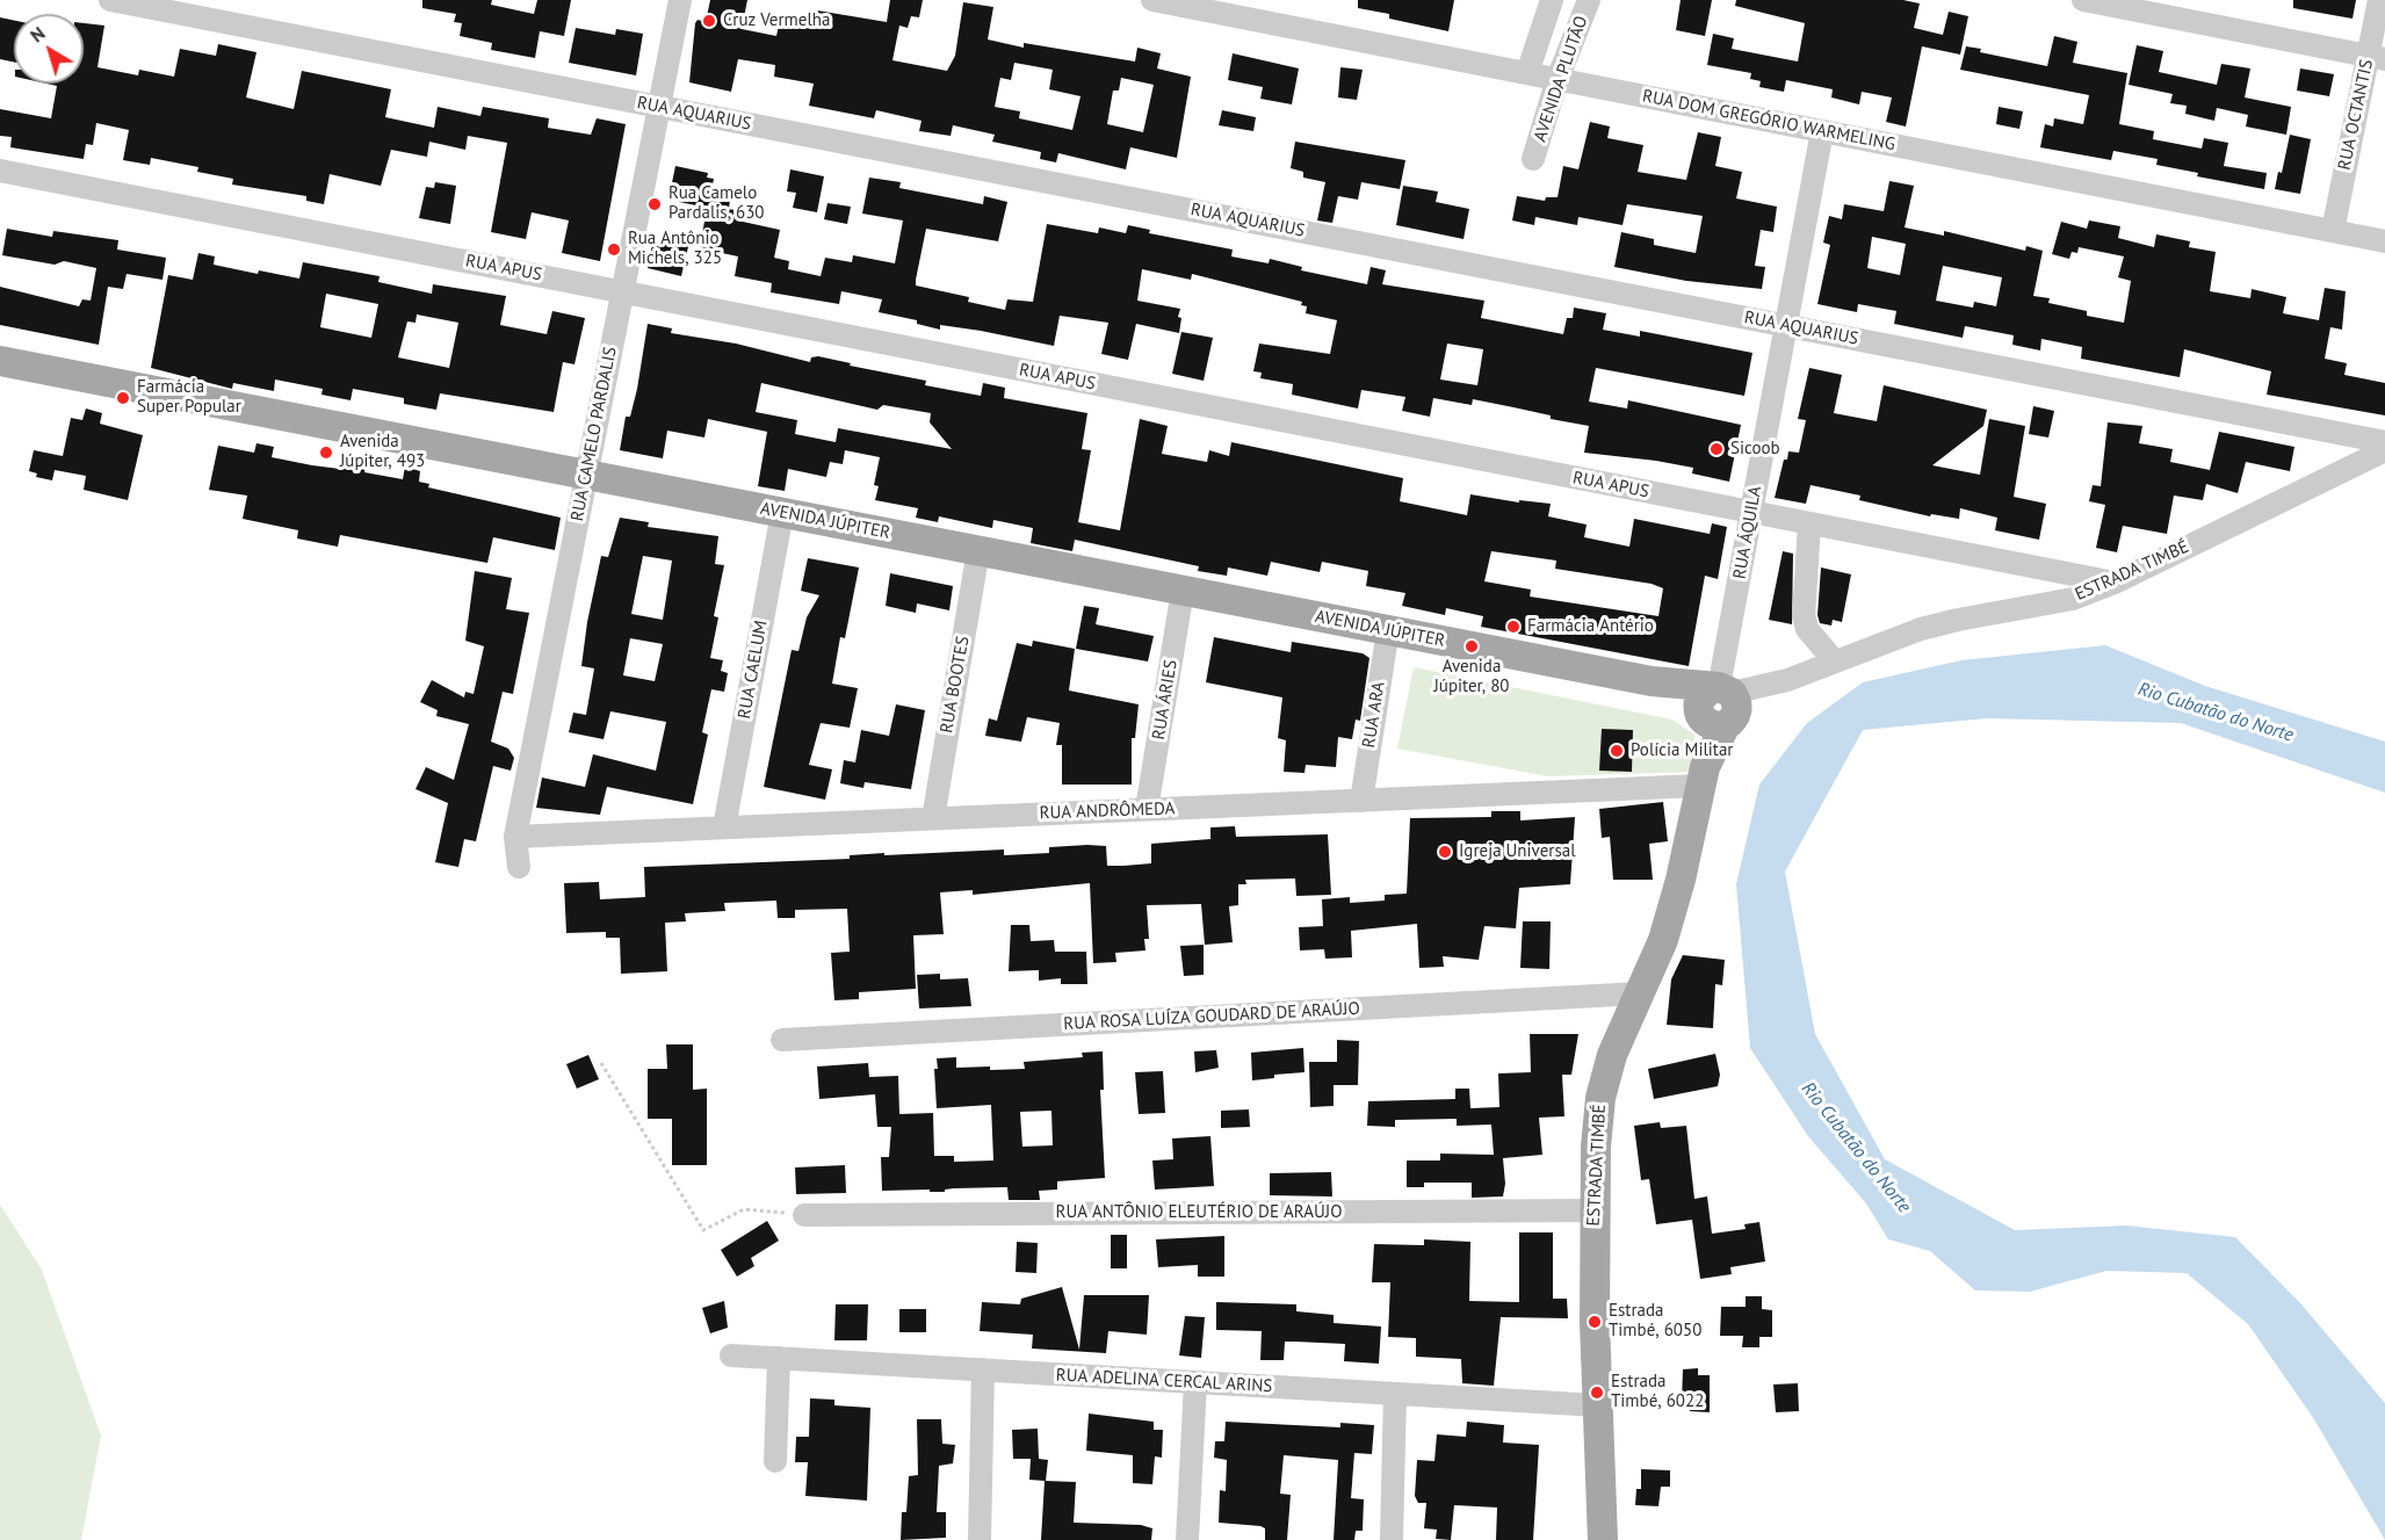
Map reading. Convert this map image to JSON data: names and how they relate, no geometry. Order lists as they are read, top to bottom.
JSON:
{
  "streets": {
    "main road": ["AVENIDA JÚPITER", "ESTRADA TIMBÉ"],
    "street": [
      "AVENIDA PLUTÃO",
      "RUA AQUARIUS",
      "RUA OCTANTIS",
      "RUA DOM GREGÓRIO WARMELING",
      "RUA APUS",
      "RUA CAMELO PARDALIS",
      "RUA ÁQUILA",
      "RUA CAELUM",
      "RUA BOOTES",
      "RUA ÁRIES",
      "RUA ARA",
      "RUA ANDRÔMEDA",
      "RUA ROSA LUÍZA GOUDARD DE ARAÚJO",
      "RUA ANTÔNIO ELEUTÉRIO DE ARAÚJO",
      "RUA ADELINA CERCAL ARINS"
    ]
  },
  "crossings": [
    ["AVENIDA PLUTÃO", "RUA DOM GREGÓRIO WARMELING"],
    ["RUA AQUARIUS", "RUA CAMELO PARDALIS"],
    ["RUA AQUARIUS", "RUA ÁQUILA"],
    ["RUA OCTANTIS", "RUA DOM GREGÓRIO WARMELING"],
    ["RUA DOM GREGÓRIO WARMELING", "RUA ÁQUILA"],
    ["RUA APUS", "RUA CAMELO PARDALIS"],
    ["RUA APUS", "RUA ÁQUILA"],
    ["RUA APUS", "ESTRADA TIMBÉ"],
    ["RUA CAMELO PARDALIS", "AVENIDA JÚPITER"],
    ["RUA CAMELO PARDALIS", "RUA ANDRÔMEDA"],
    ["AVENIDA JÚPITER", "RUA ÁQUILA"],
    ["AVENIDA JÚPITER", "ESTRADA TIMBÉ"],
    ["AVENIDA JÚPITER", "RUA CAELUM"],
    ["AVENIDA JÚPITER", "RUA BOOTES"],
    ["AVENIDA JÚPITER", "RUA ÁRIES"],
    ["AVENIDA JÚPITER", "RUA ARA"],
    ["RUA ÁQUILA", "ESTRADA TIMBÉ"],
    ["ESTRADA TIMBÉ", "RUA ANDRÔMEDA"],
    ["ESTRADA TIMBÉ", "RUA ROSA LUÍZA GOUDARD DE ARAÚJO"],
    ["ESTRADA TIMBÉ", "RUA ANTÔNIO ELEUTÉRIO DE ARAÚJO"],
    ["ESTRADA TIMBÉ", "RUA ADELINA CERCAL ARINS"],
    ["RUA CAELUM", "RUA ANDRÔMEDA"],
    ["RUA BOOTES", "RUA ANDRÔMEDA"],
    ["RUA ÁRIES", "RUA ANDRÔMEDA"],
    ["RUA ARA", "RUA ANDRÔMEDA"]
  ],
  "water": ["Rio Cubatão do Norte"],
  "places": [
    "Cruz Vermelha",
    "Rua Camelo Pardalis, 630",
    "Rua Antônio Michels, 325",
    "Farmácia Super Popular",
    "Sicoob",
    "Avenida Júpiter, 493",
    "Farmácia Antério",
    "Avenida Júpiter, 80",
    "Polícia Militar",
    "Igreja Universal",
    "Estrada Timbé, 6050",
    "Estrada Timbé, 6022"
  ],
  "north": "top left"
}
